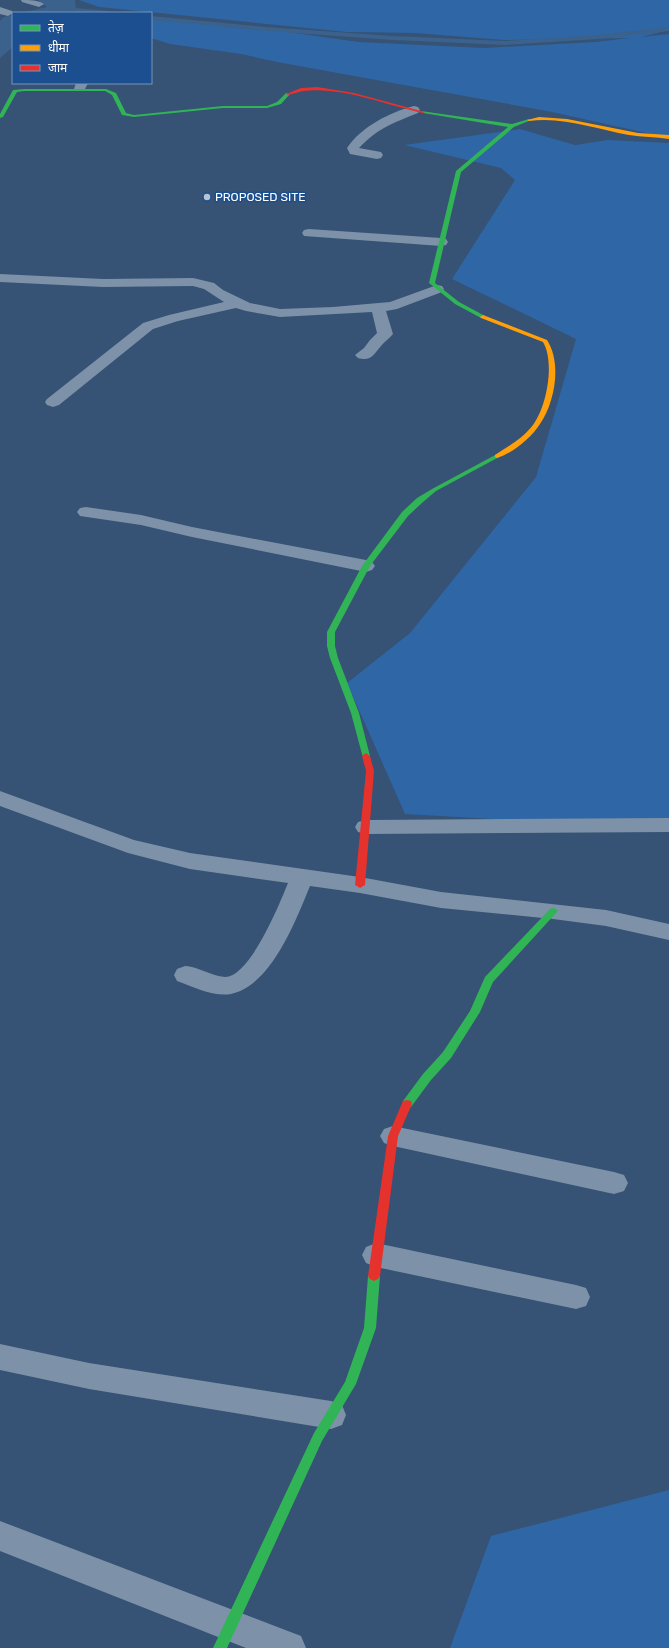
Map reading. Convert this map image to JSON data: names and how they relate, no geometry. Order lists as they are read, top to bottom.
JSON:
{
  "places": ["PROPOSED SITE"],
  "legend": ["तेज़", "धीमा", "जाम"]
}
